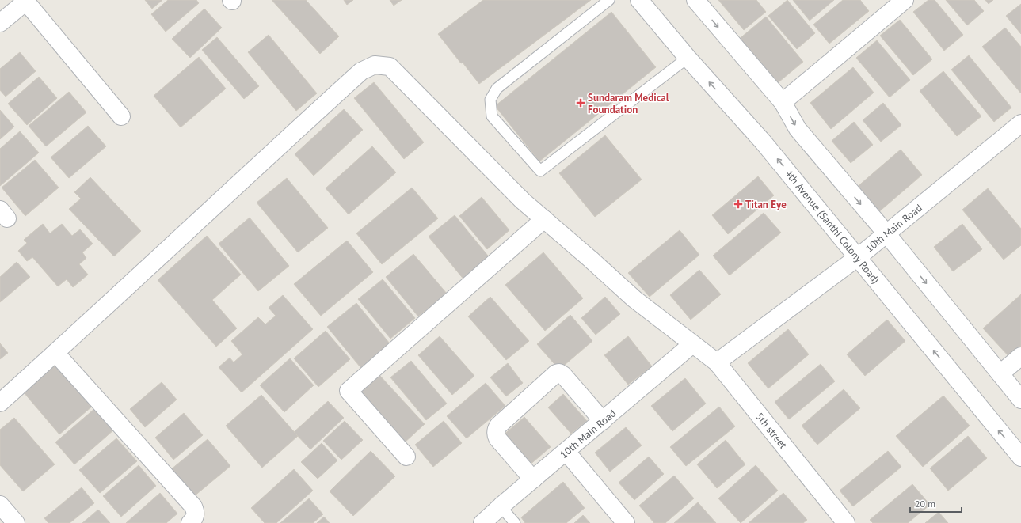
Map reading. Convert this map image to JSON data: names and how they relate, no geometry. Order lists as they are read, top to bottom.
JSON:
{
  "streets": {
    "street": ["4th Avenue (Santhi Colony Road)", "10th Main Road", "5th street"]
  },
  "crossings": [
    ["4th Avenue (Santhi Colony Road)", "10th Main Road"],
    ["10th Main Road", "5th street"]
  ],
  "places": {
    "health": ["Sundaram Medical Foundation", "Titan Eye"]
  },
  "scale_bar": "20 m"
}
